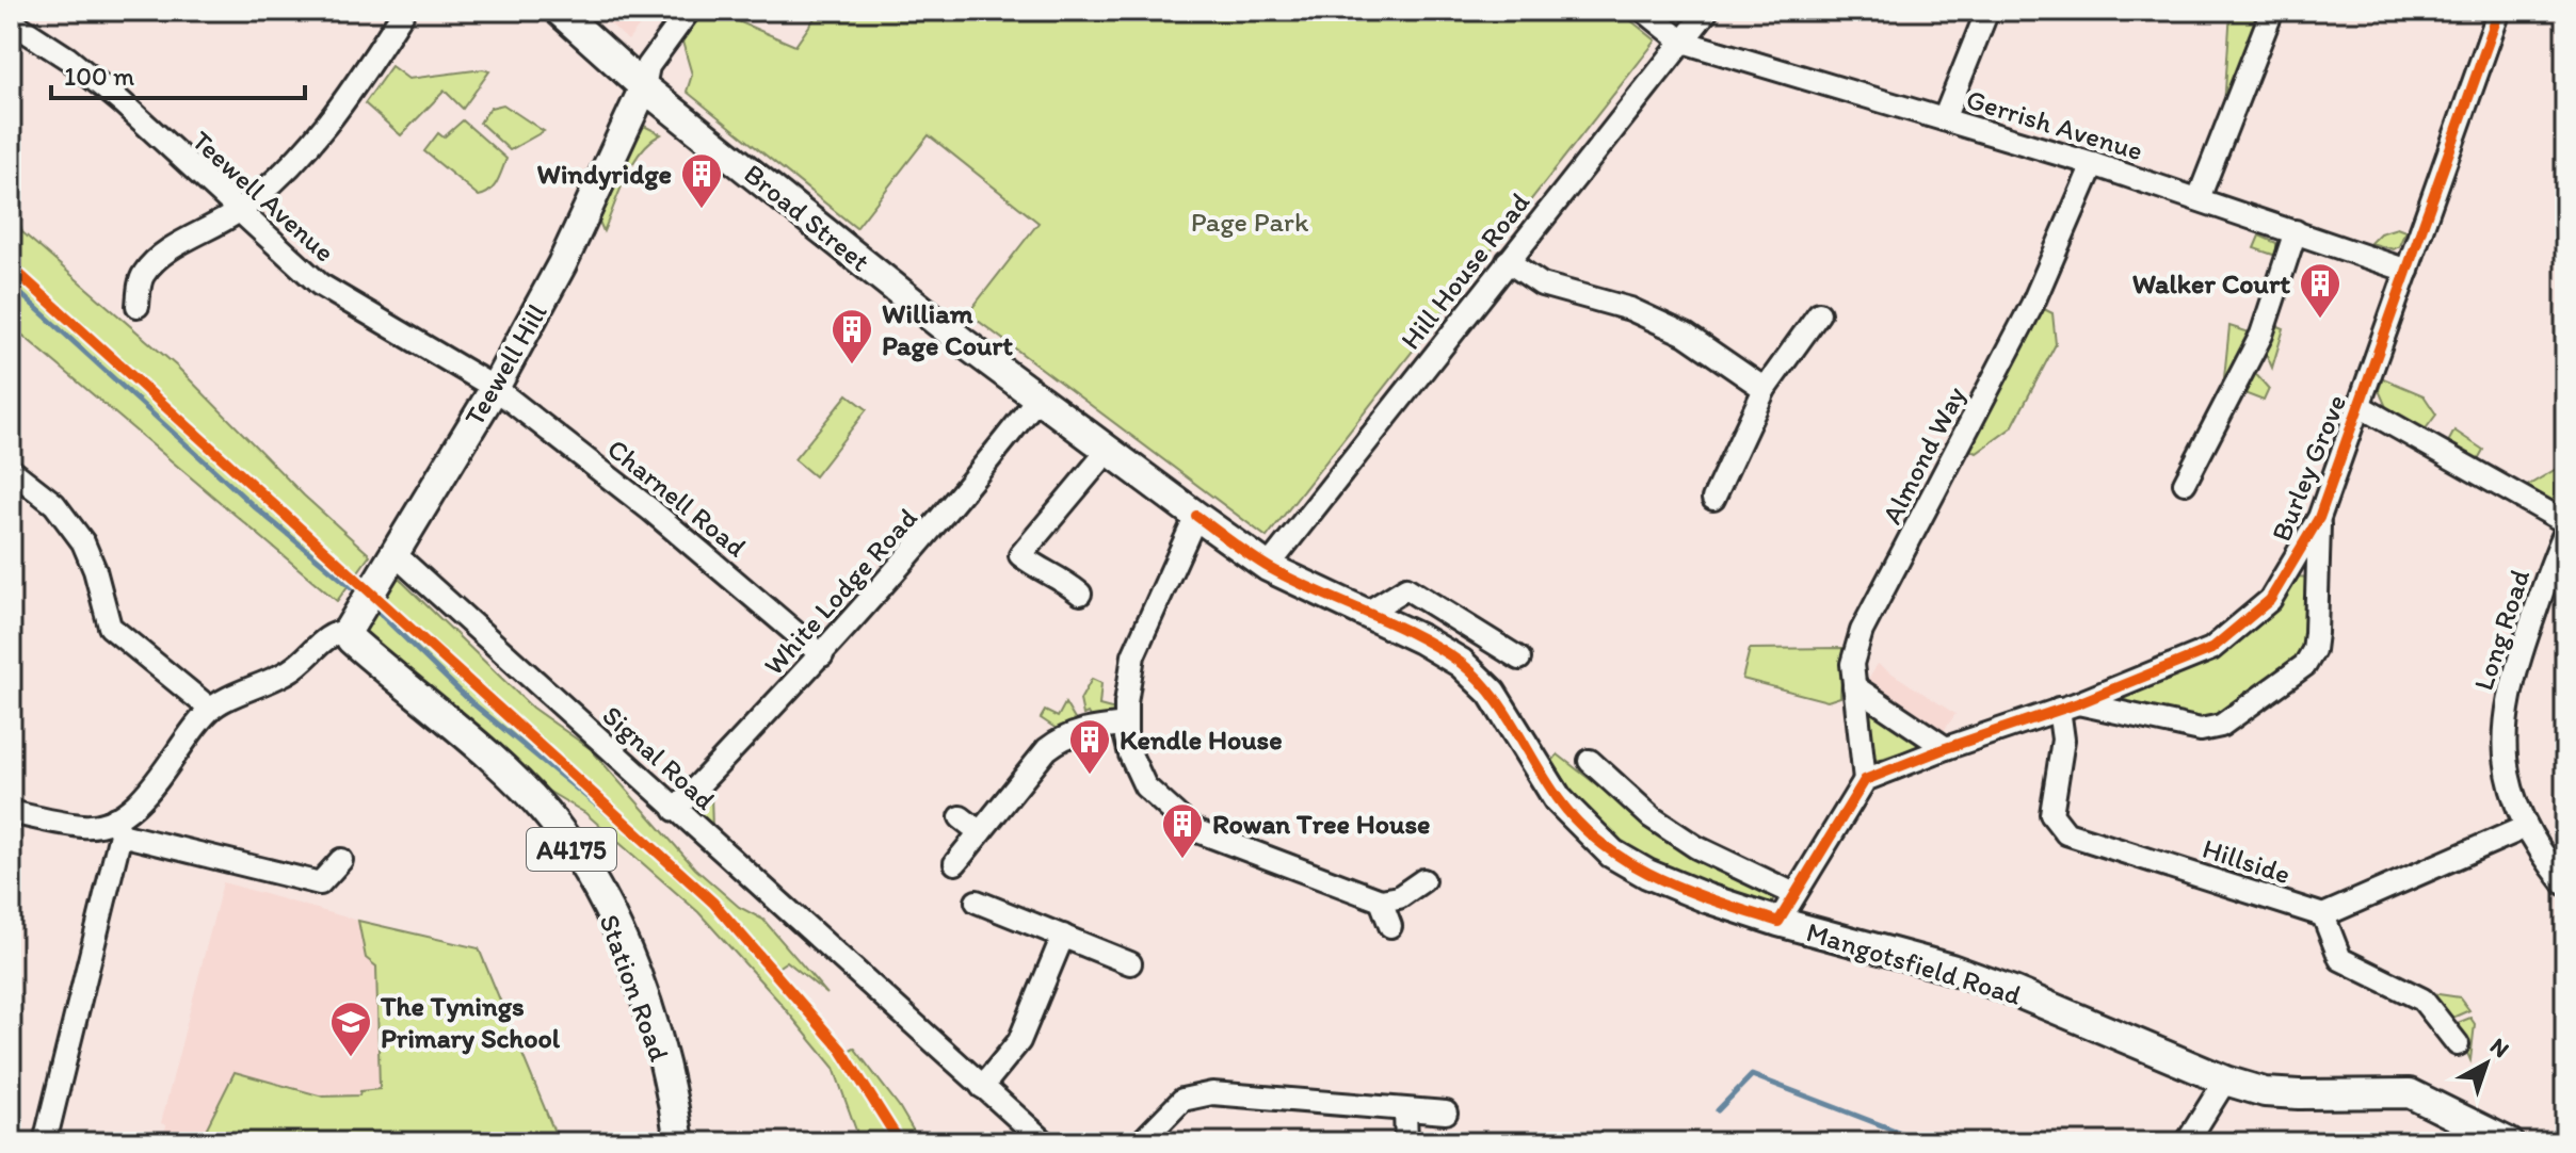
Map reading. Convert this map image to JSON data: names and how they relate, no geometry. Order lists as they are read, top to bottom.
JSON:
{
  "streets": {
    "main road": [
      "Broad Street",
      "Teewell Hill",
      "A4175",
      "Mangotsfield Road",
      "Station Road"
    ],
    "street": [
      "Gerrish Avenue",
      "Teewell Avenue",
      "Hill House Road",
      "Almond Way",
      "Burley Grove",
      "Charnell Road",
      "White Lodge Road",
      "Long Road",
      "Signal Road",
      "Hillside"
    ]
  },
  "crossings": [
    ["Gerrish Avenue", "Hill House Road"],
    ["Gerrish Avenue", "Almond Way"],
    ["Gerrish Avenue", "Burley Grove"],
    ["Teewell Avenue", "Teewell Hill"],
    ["Teewell Avenue", "Charnell Road"],
    ["Broad Street", "Hill House Road"],
    ["Broad Street", "Teewell Hill"],
    ["Broad Street", "White Lodge Road"],
    ["Broad Street", "Mangotsfield Road"],
    ["Hill House Road", "Mangotsfield Road"],
    ["Teewell Hill", "Charnell Road"],
    ["Teewell Hill", "Signal Road"],
    ["Teewell Hill", "Station Road"],
    ["Almond Way", "Burley Grove"],
    ["Burley Grove", "Hillside"],
    ["Charnell Road", "White Lodge Road"],
    ["White Lodge Road", "Signal Road"]
  ],
  "parks": ["Page Park"],
  "places": {
    "building": [
      "Windyridge",
      "Walker Court",
      "William Page Court",
      "Kendle House",
      "Rowan Tree House"
    ],
    "school or university": ["The Tynings Primary School"]
  },
  "scale_bar": "100 m",
  "north": "top right"
}
